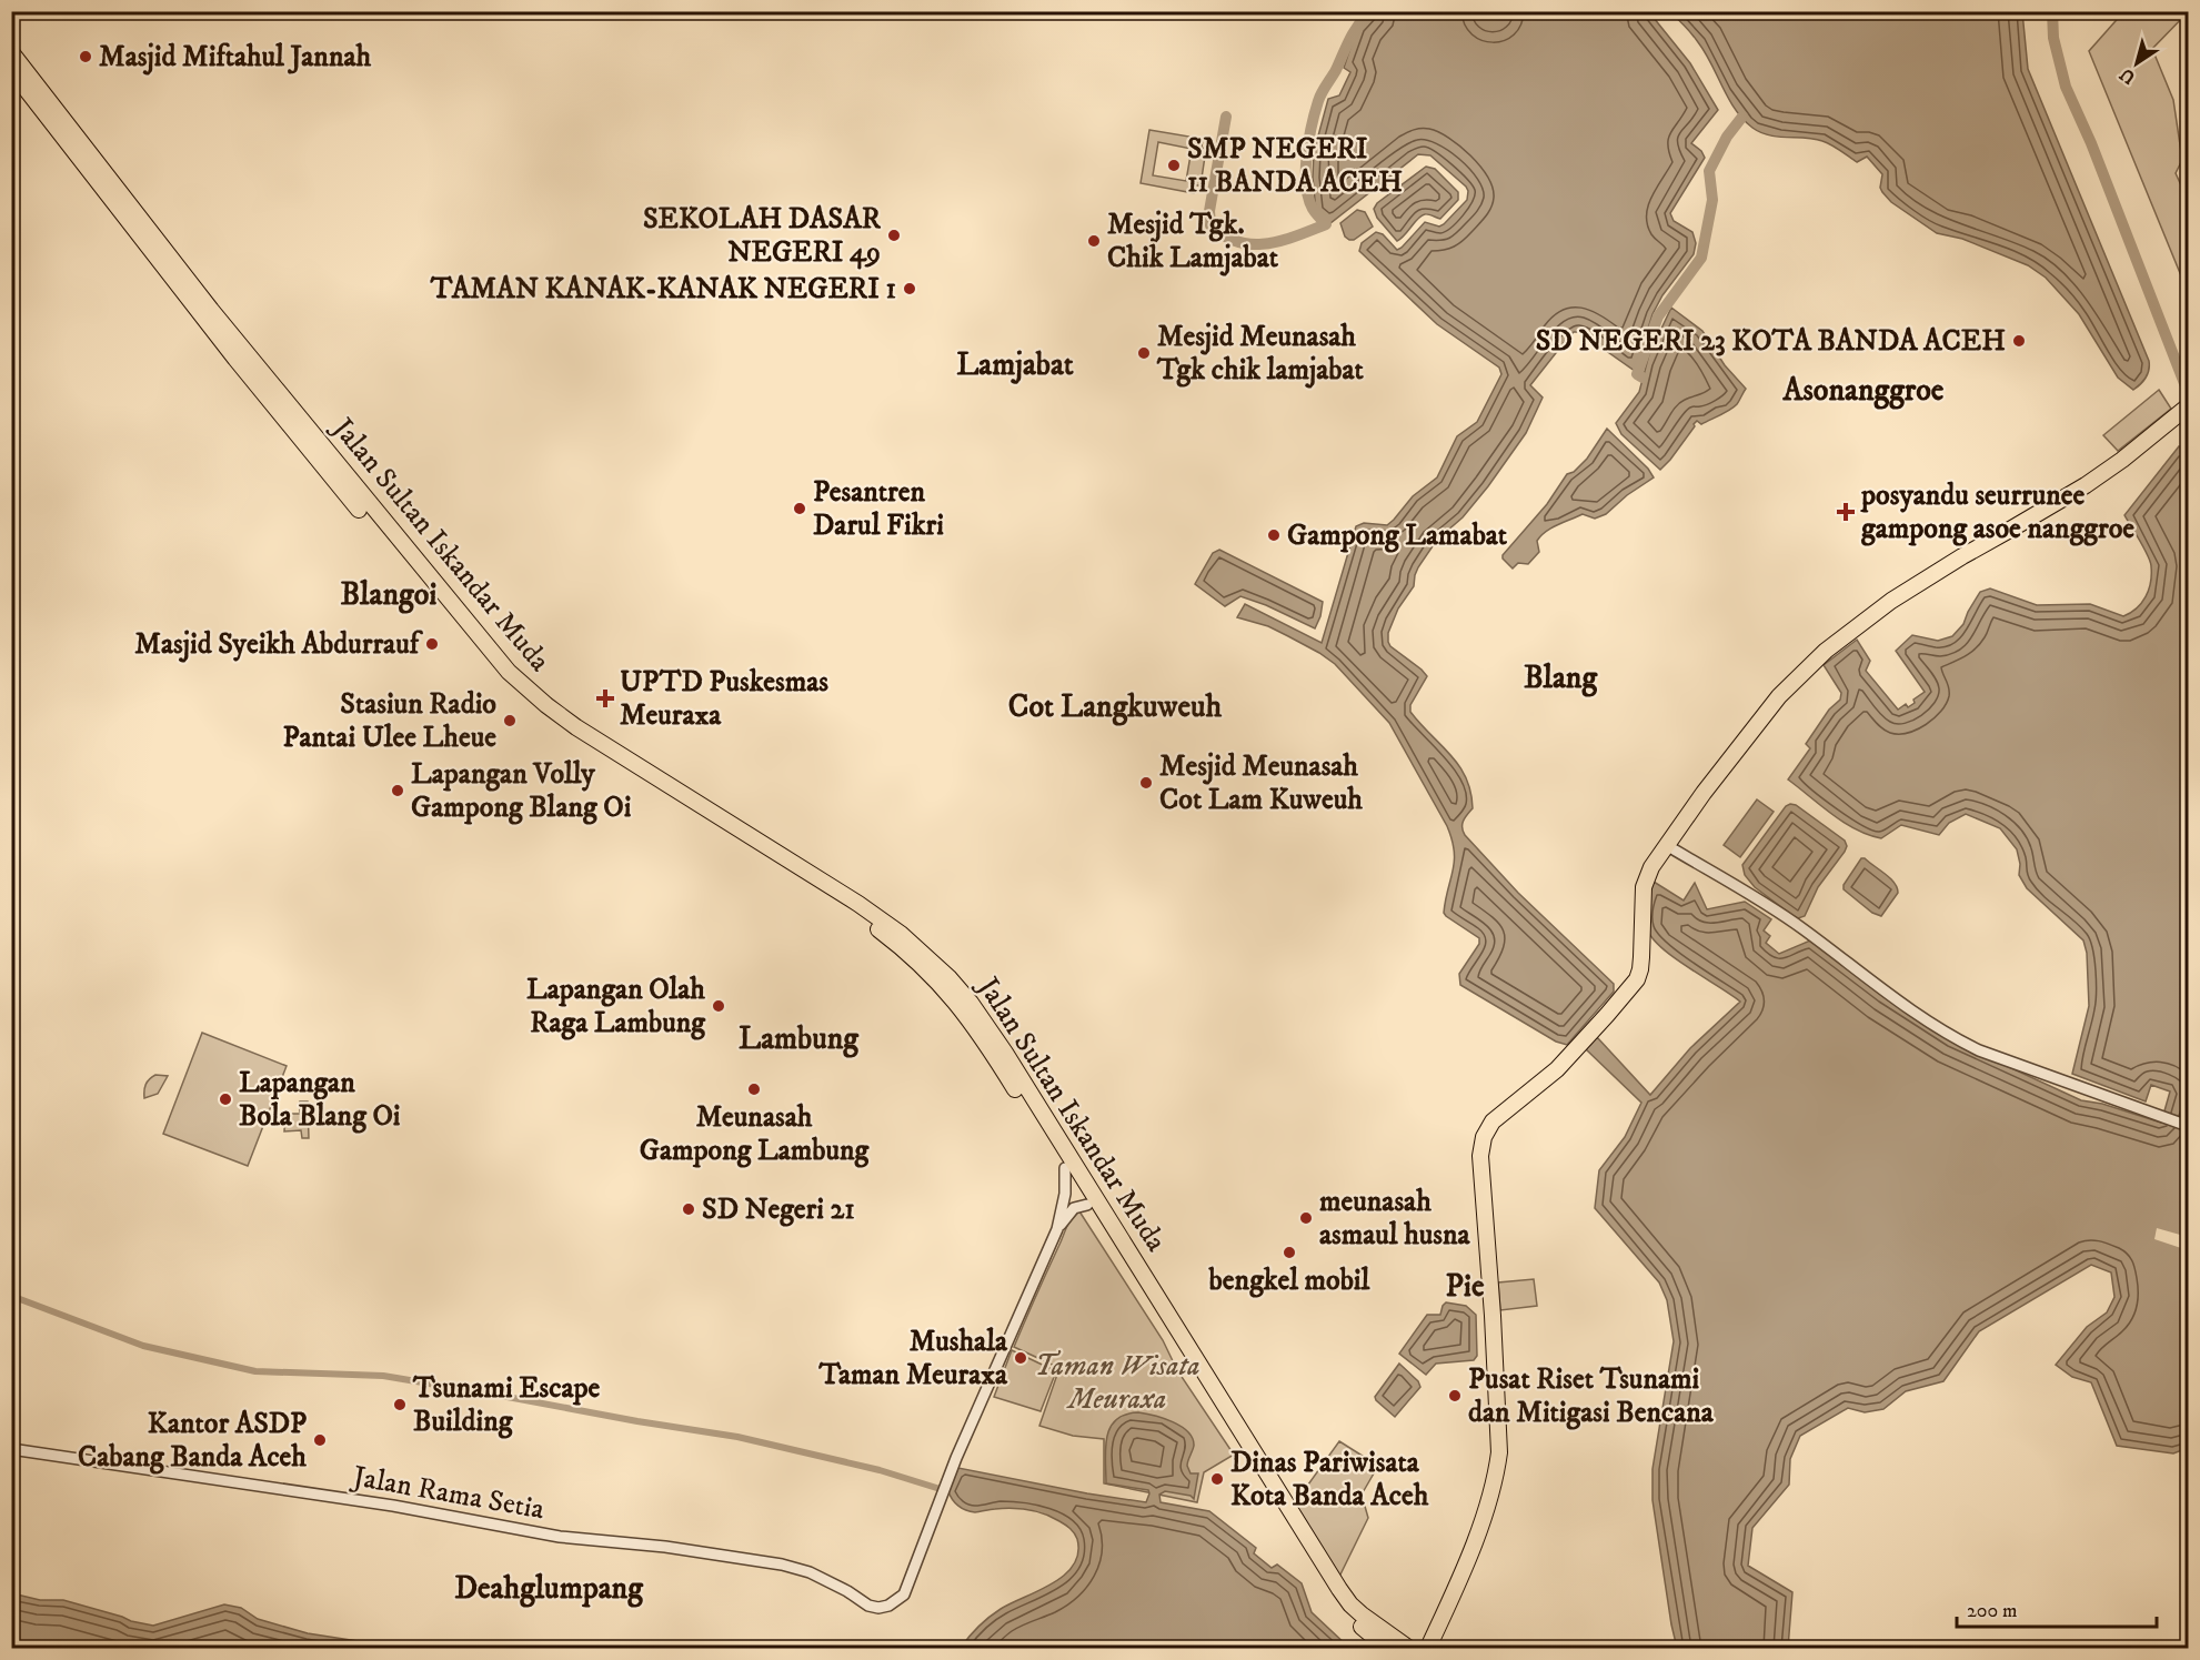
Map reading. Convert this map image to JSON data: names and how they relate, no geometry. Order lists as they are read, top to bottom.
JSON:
{
  "streets": {
    "highway": ["Jalan Sultan Iskandar Muda"],
    "street": ["Jalan Rama Setia"]
  },
  "districts": [
    "Lamjabat",
    "Asonanggroe",
    "Blangoi",
    "Blang",
    "Cot Langkuweuh",
    "Lambung",
    "Pie",
    "Deahglumpang"
  ],
  "parks": ["Taman Wisata Meuraxa"],
  "places": {
    "other": [
      "Masjid Miftahul Jannah",
      "SMP NEGERI 11 BANDA ACEH",
      "SEKOLAH DASAR NEGERI 49",
      "Mesjid Tgk. Chik Lamjabat",
      "TAMAN KANAK-KANAK NEGERI 1",
      "SD NEGERI 23 KOTA BANDA ACEH",
      "Mesjid Meunasah Tgk chik lamjabat",
      "Pesantren Darul Fikri",
      "Gampong Lamabat",
      "Masjid Syeikh Abdurrauf",
      "Stasiun Radio Pantai Ulee Lheue",
      "Mesjid Meunasah Cot Lam Kuweuh",
      "Lapangan Volly Gampong Blang Oi",
      "Lapangan Olah Raga Lambung",
      "Meunasah Gampong Lambung",
      "Lapangan Bola Blang Oi",
      "SD Negeri 21",
      "meunasah asmaul husna",
      "bengkel mobil",
      "Mushala Taman Meuraxa",
      "Pusat Riset Tsunami dan Mitigasi Bencana",
      "Tsunami Escape Building",
      "Kantor ASDP Cabang Banda Aceh",
      "Dinas Pariwisata Kota Banda Aceh"
    ],
    "health": ["posyandu seurrunee gampong asoe nanggroe", "UPTD Puskesmas Meuraxa"]
  },
  "scale_bar": "200 m",
  "north": "bottom left"
}
